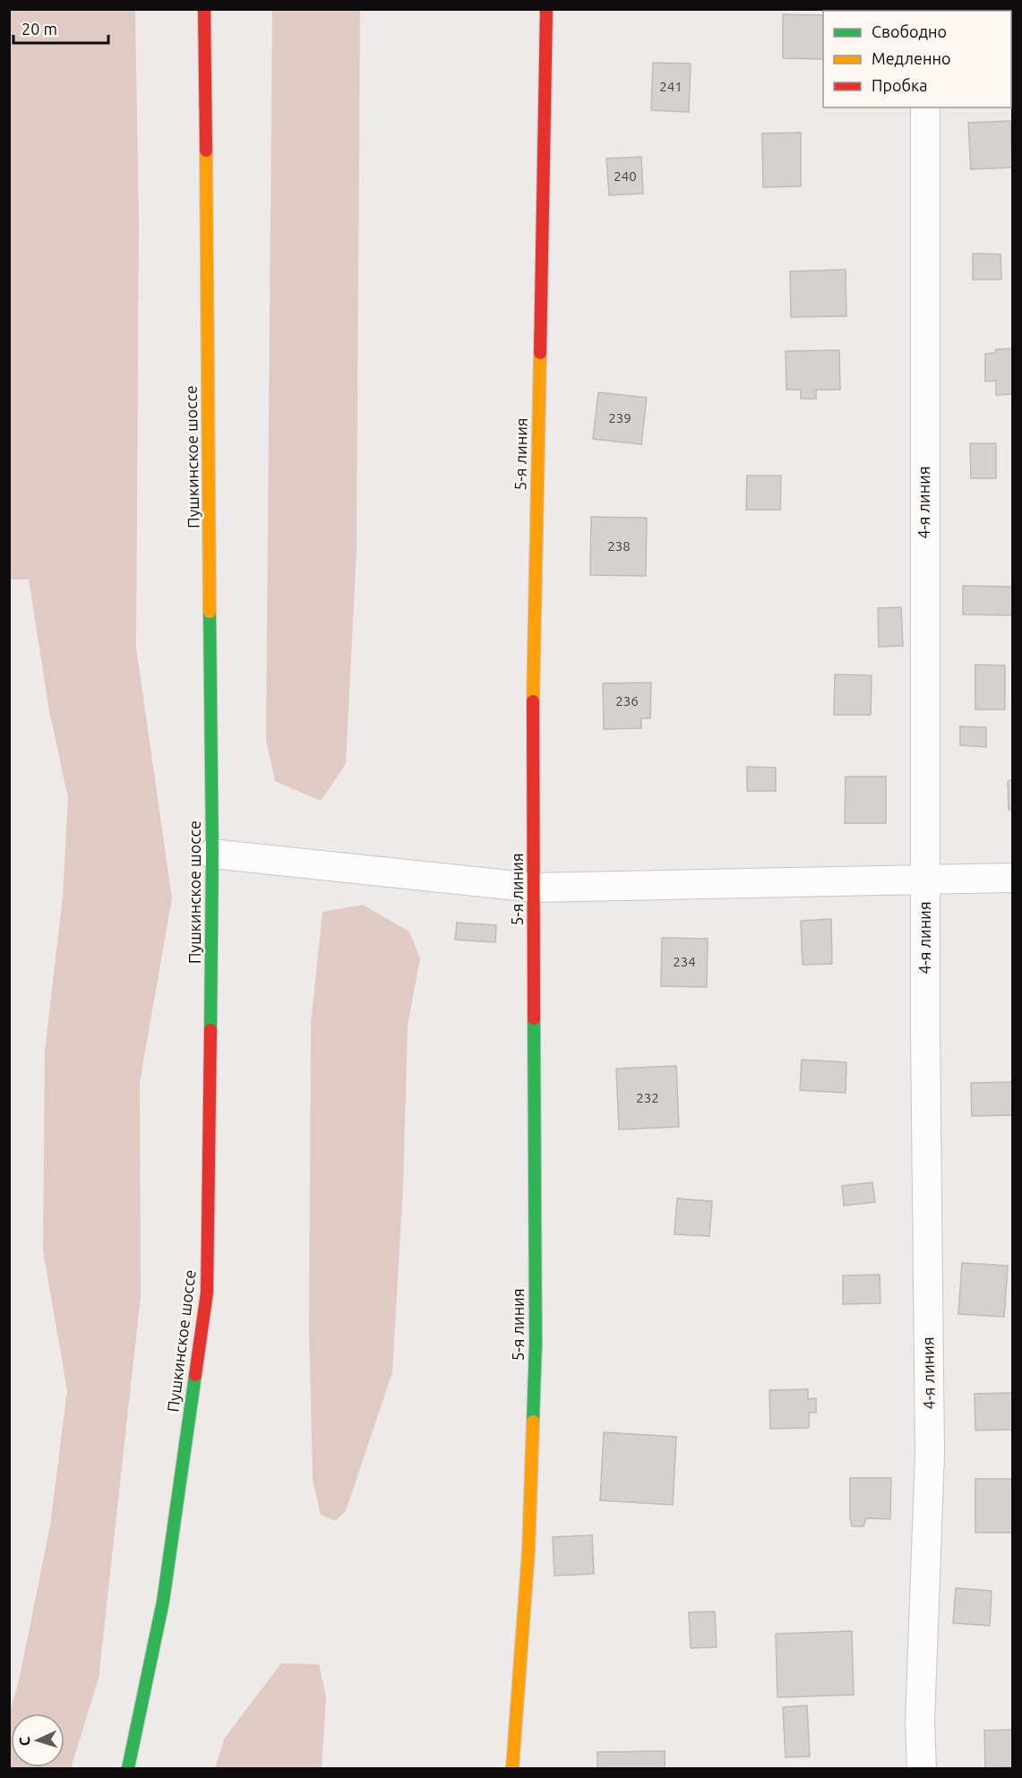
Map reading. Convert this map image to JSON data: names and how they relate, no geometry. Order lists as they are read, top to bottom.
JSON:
{
  "streets": {
    "main road": ["5-я линия", "Пушкинское шоссе"],
    "street": ["4-я линия"]
  },
  "house_numbers": [
    "241",
    "240",
    "239",
    "238",
    "236",
    "234",
    "232"
  ],
  "legend": ["Свободно", "Медленно", "Пробка"],
  "scale_bar": "20 m",
  "north": "left"
}
